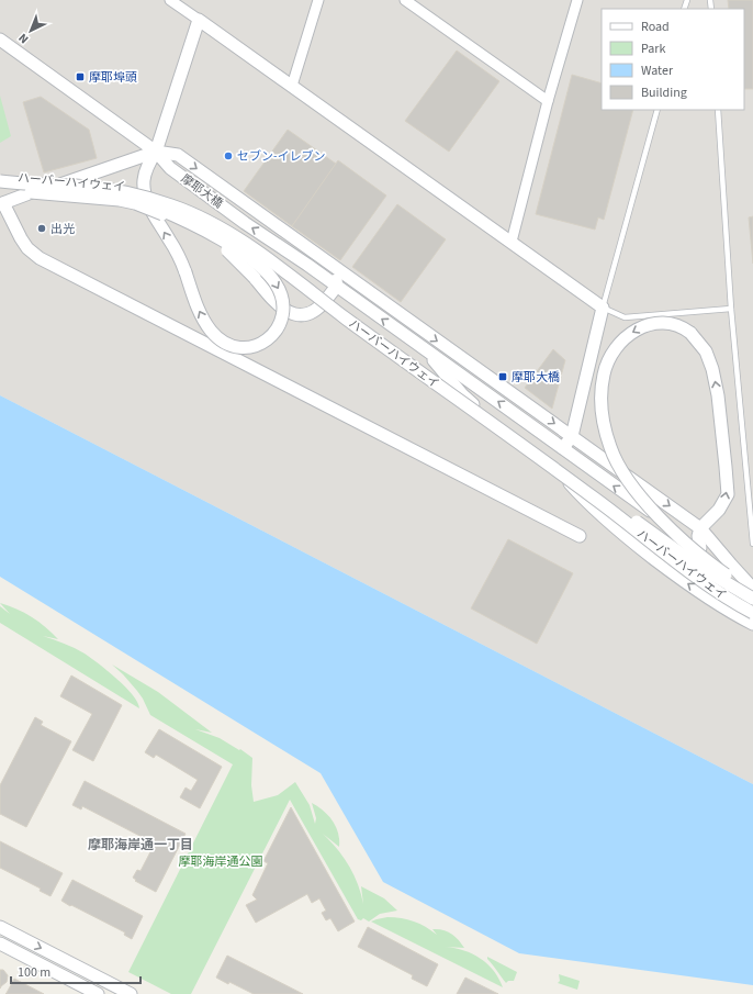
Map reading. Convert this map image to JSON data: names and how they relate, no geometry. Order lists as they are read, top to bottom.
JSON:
{
  "streets": {
    "street": ["ハーバーハイウェイ", "摩耶大橋"]
  },
  "districts": ["摩耶海岸通一丁目"],
  "parks": ["摩耶海岸通公園"],
  "places": {
    "transit": ["摩耶埠頭", "摩耶大橋"],
    "other": ["セブン-イレブン", "出光"]
  },
  "legend": [
    "Road",
    "Park",
    "Water",
    "Building"
  ],
  "scale_bar": "100 m",
  "north": "bottom left"
}
